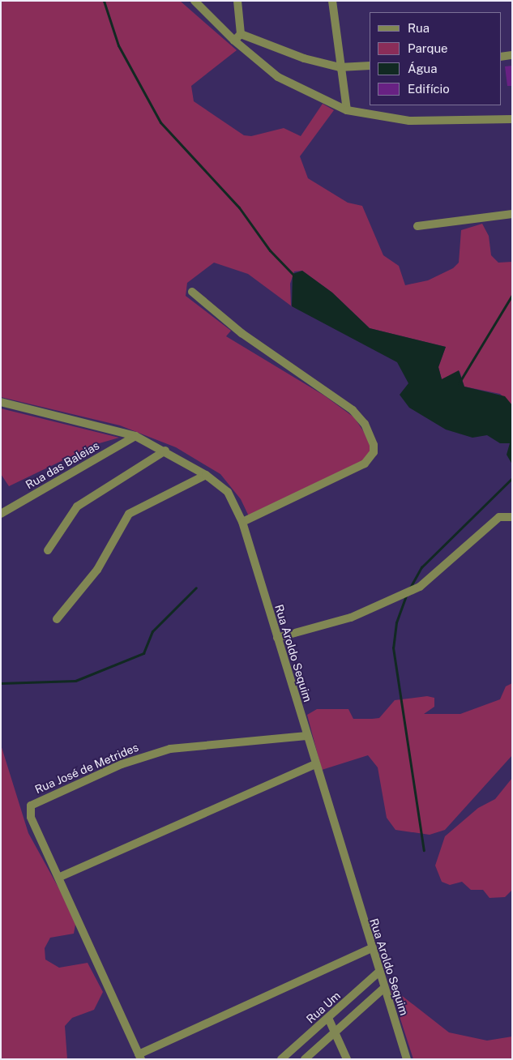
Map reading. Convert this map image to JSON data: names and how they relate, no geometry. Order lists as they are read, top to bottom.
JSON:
{
  "streets": {
    "street": [
      "Rua das Baleias",
      "Rua Aroldo Sequim",
      "Rua José de Metrides",
      "Rua Um"
    ]
  },
  "crossings": [
    ["Rua das Baleias", "Rua Aroldo Sequim"],
    ["Rua Aroldo Sequim", "Rua José de Metrides"],
    ["Rua Aroldo Sequim", "Rua Um"]
  ],
  "legend": [
    "Rua",
    "Parque",
    "Água",
    "Edifício"
  ]
}
